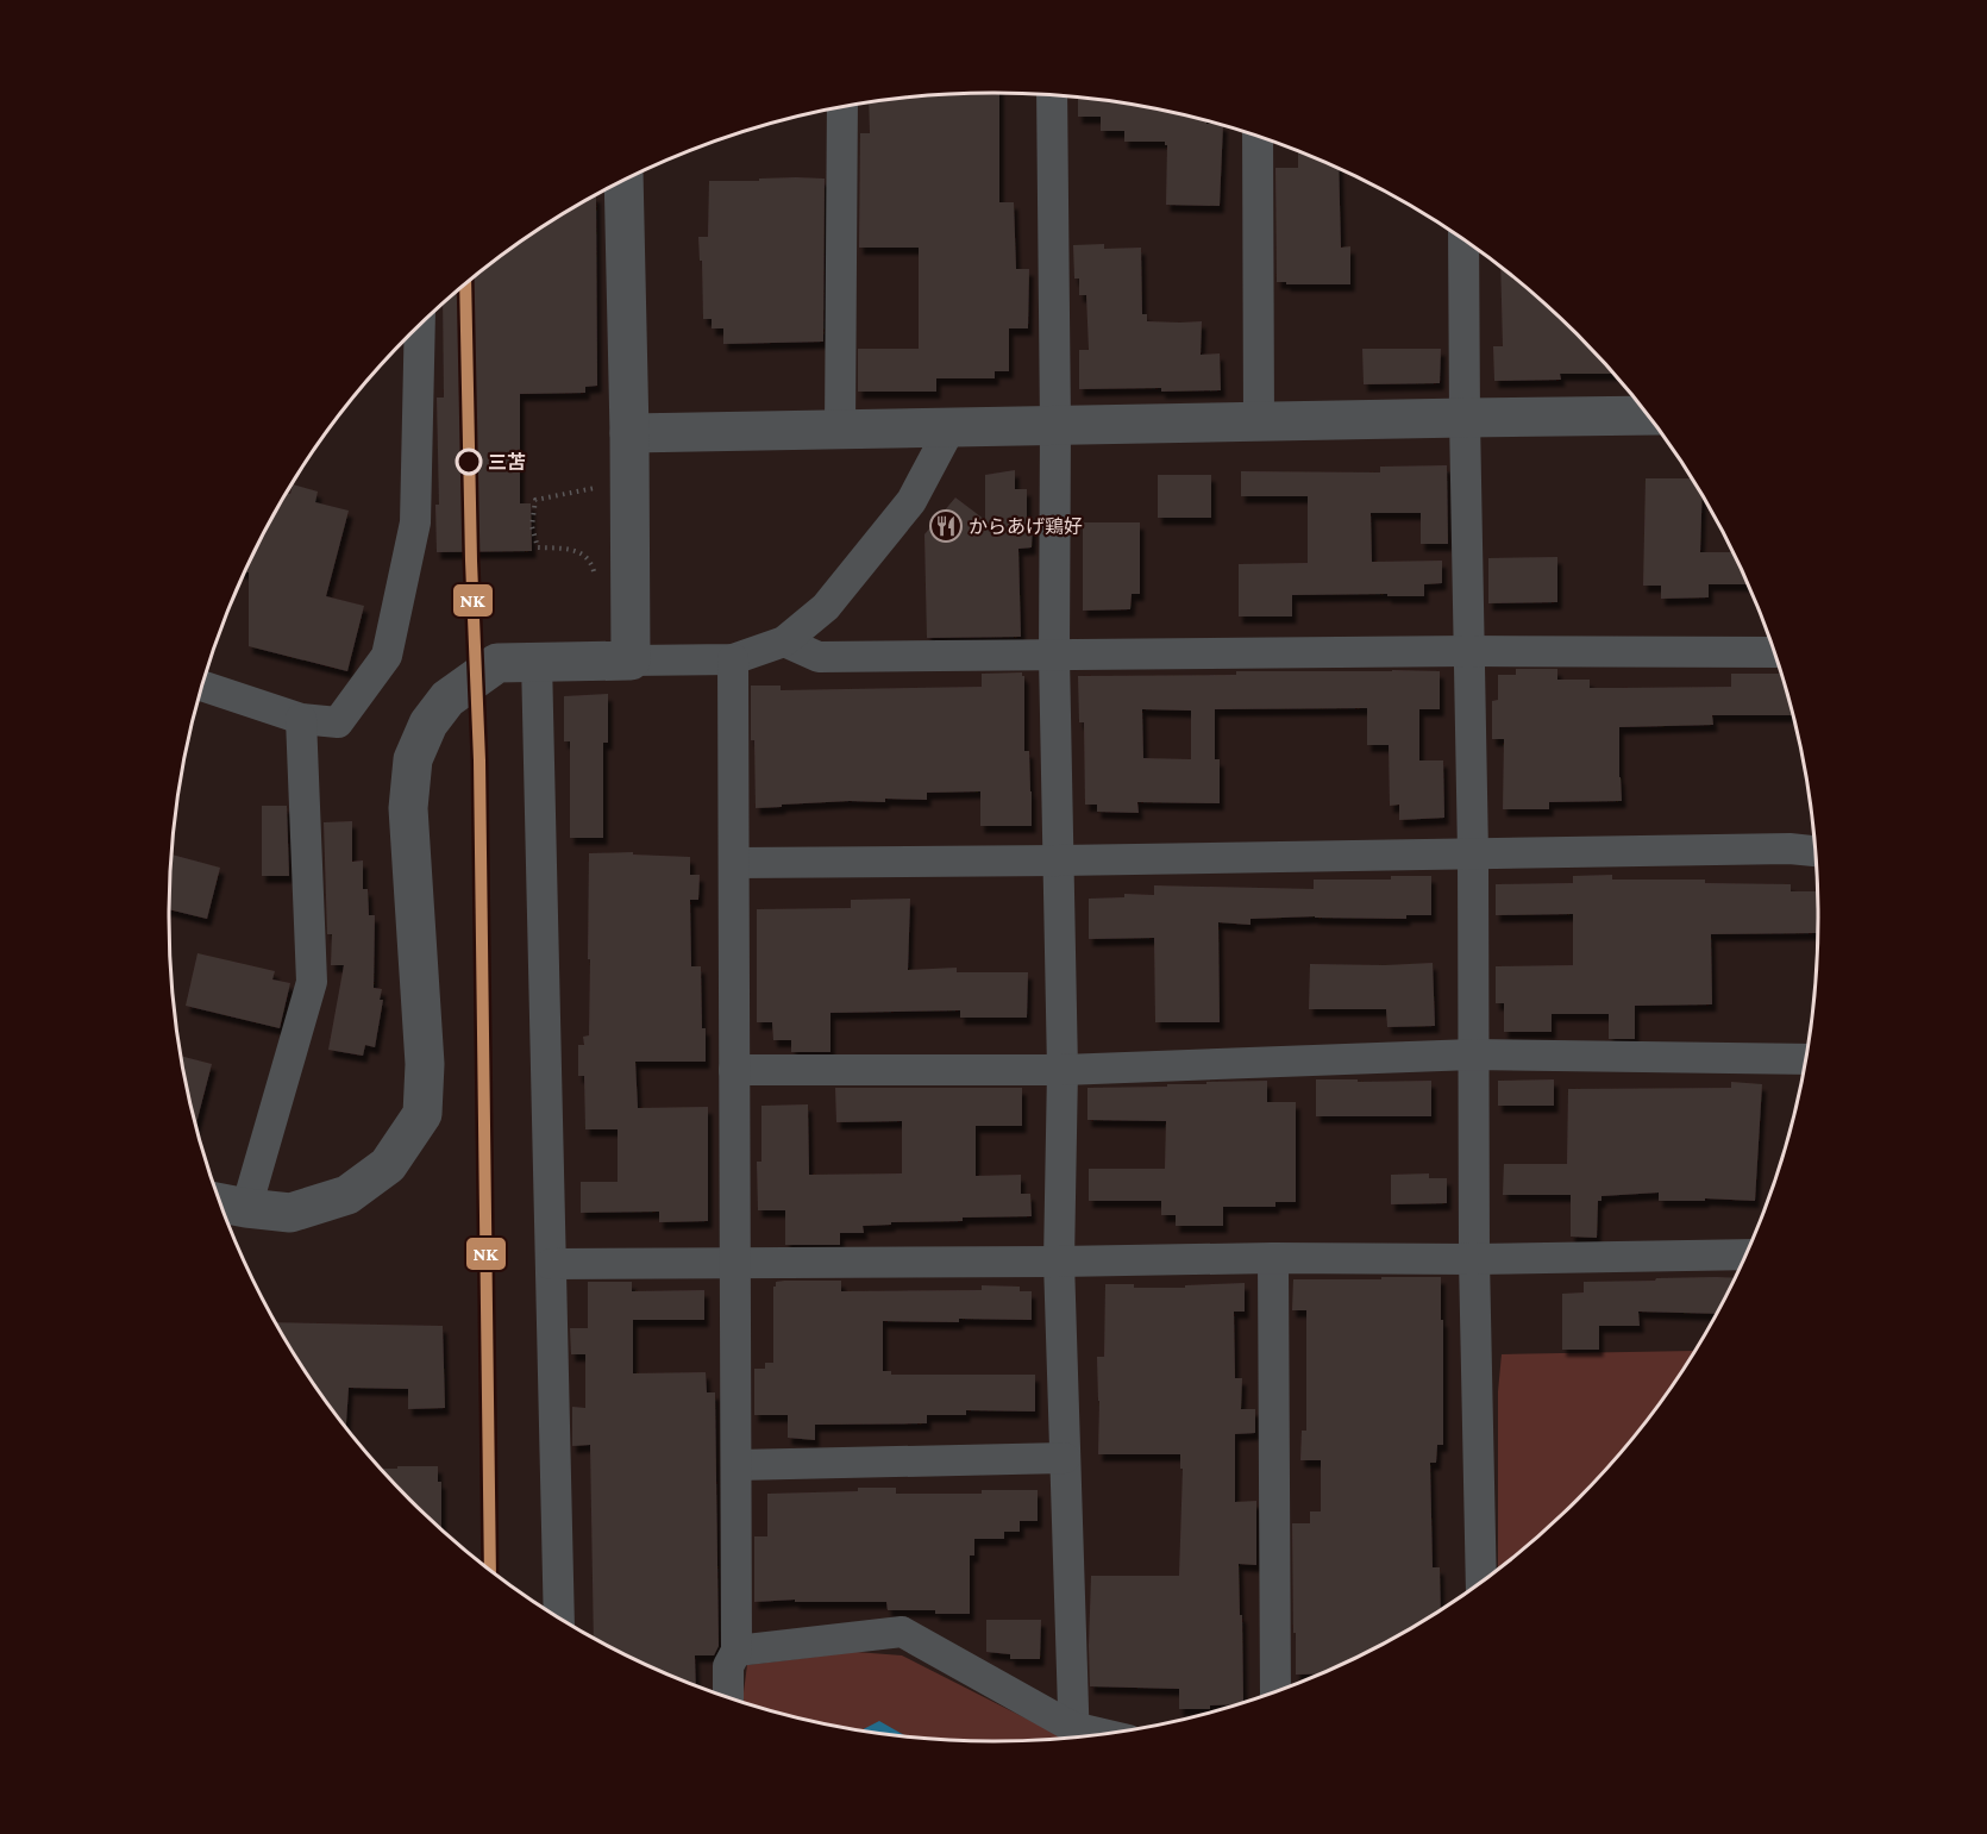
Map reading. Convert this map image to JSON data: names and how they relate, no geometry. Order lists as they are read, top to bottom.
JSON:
{
  "places": {
    "other": ["三苫"],
    "restaurant": ["からあげ鶏好"]
  },
  "lines": ["transit line NK"]
}
